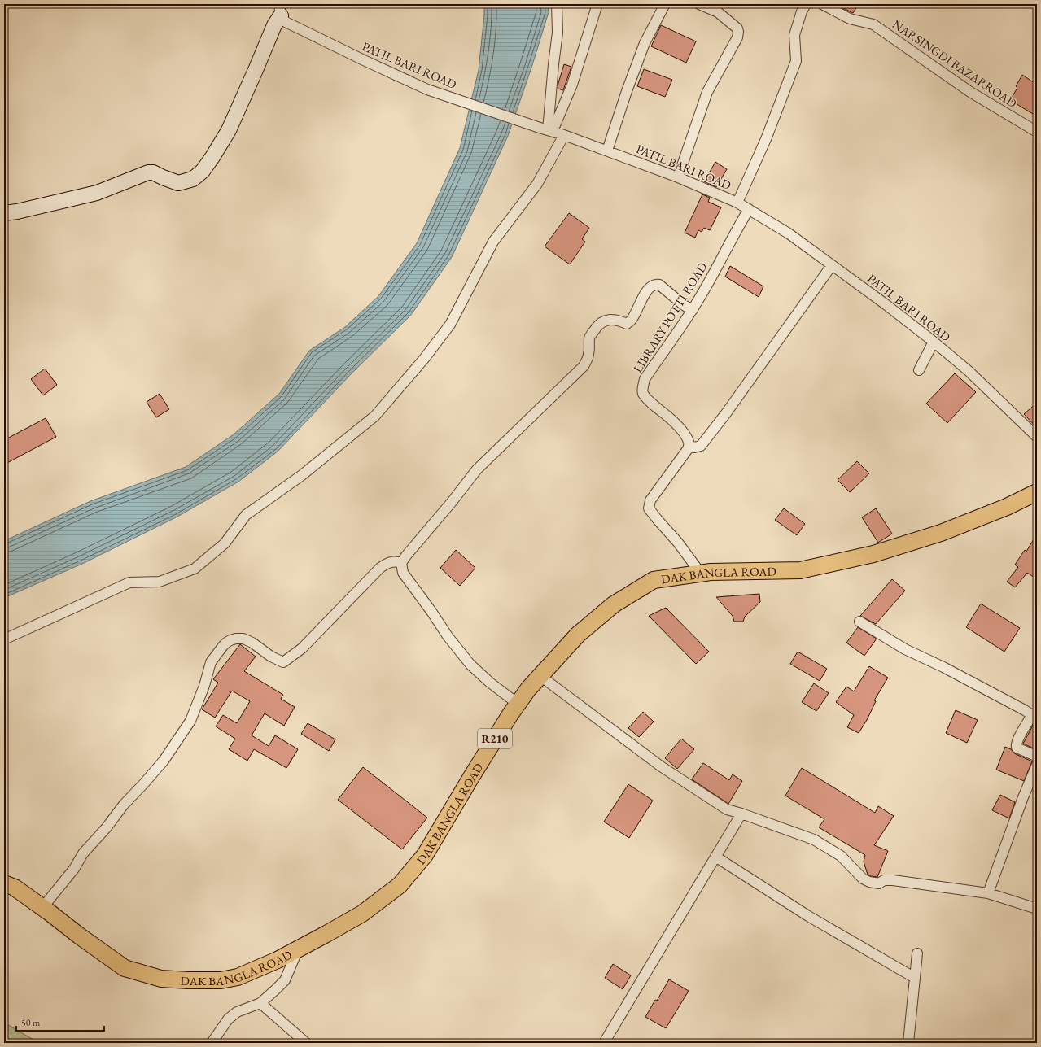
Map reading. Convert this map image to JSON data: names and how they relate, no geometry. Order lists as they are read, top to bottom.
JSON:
{
  "streets": {
    "main road": ["DAK BANGLA ROAD", "R210"],
    "street": ["NARSINGDI BAZARROAD", "PATIL BARI ROAD", "LIBRARY POTTI ROAD"]
  },
  "crossings": [
    ["PATIL BARI ROAD", "LIBRARY POTTI ROAD"]
  ],
  "scale_bar": "50 m"
}
